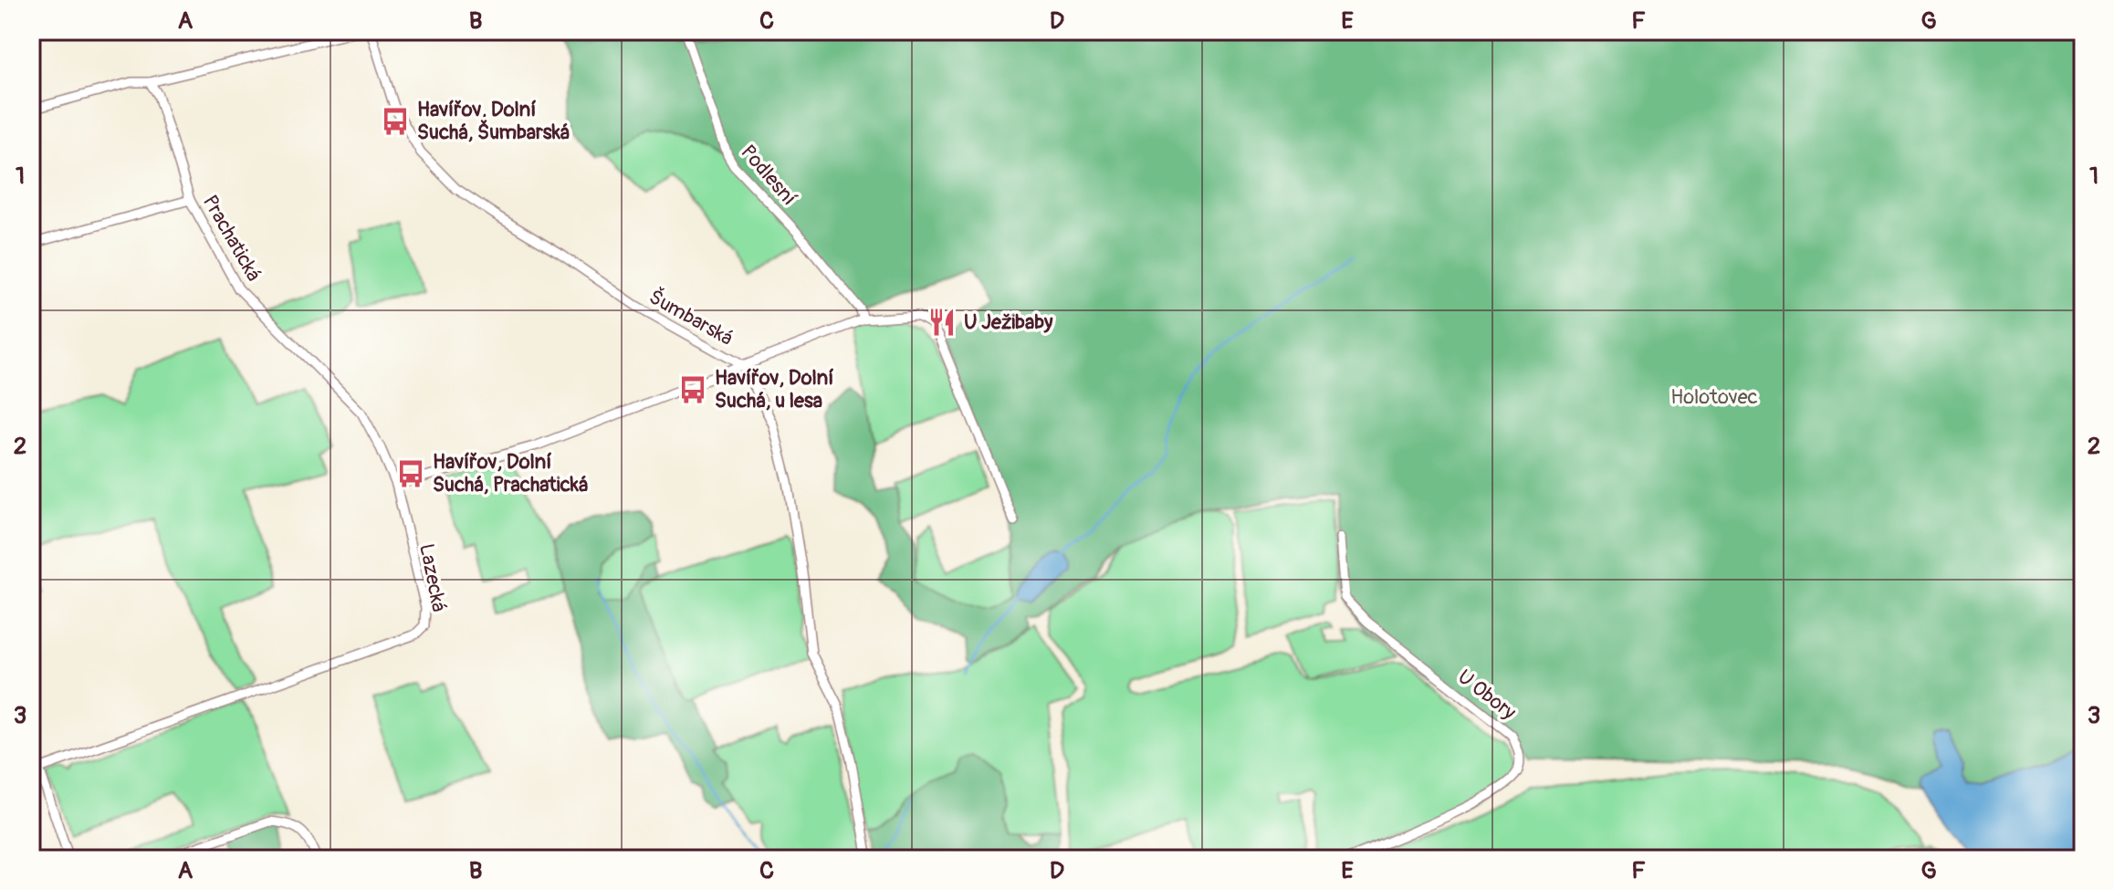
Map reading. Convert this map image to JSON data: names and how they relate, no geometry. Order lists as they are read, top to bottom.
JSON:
{
  "streets": {
    "street": [
      "Podlesní",
      "Prachatická",
      "Šumbarská",
      "Lazecká",
      "U Obory"
    ]
  },
  "crossings": [
    ["Prachatická", "Lazecká"]
  ],
  "parks": ["Holotovec"],
  "places": {
    "bus stop": ["Havířov, Dolní Suchá, Šumbarská", "Havířov, Dolní Suchá, u lesa", "Havířov, Dolní Suchá, Prachatická"],
    "restaurant": ["U Ježibaby"]
  },
  "grid": {
    "columns": [
      "A",
      "B",
      "C",
      "D",
      "E",
      "F",
      "G"
    ],
    "rows": ["1", "2", "3"]
  }
}
